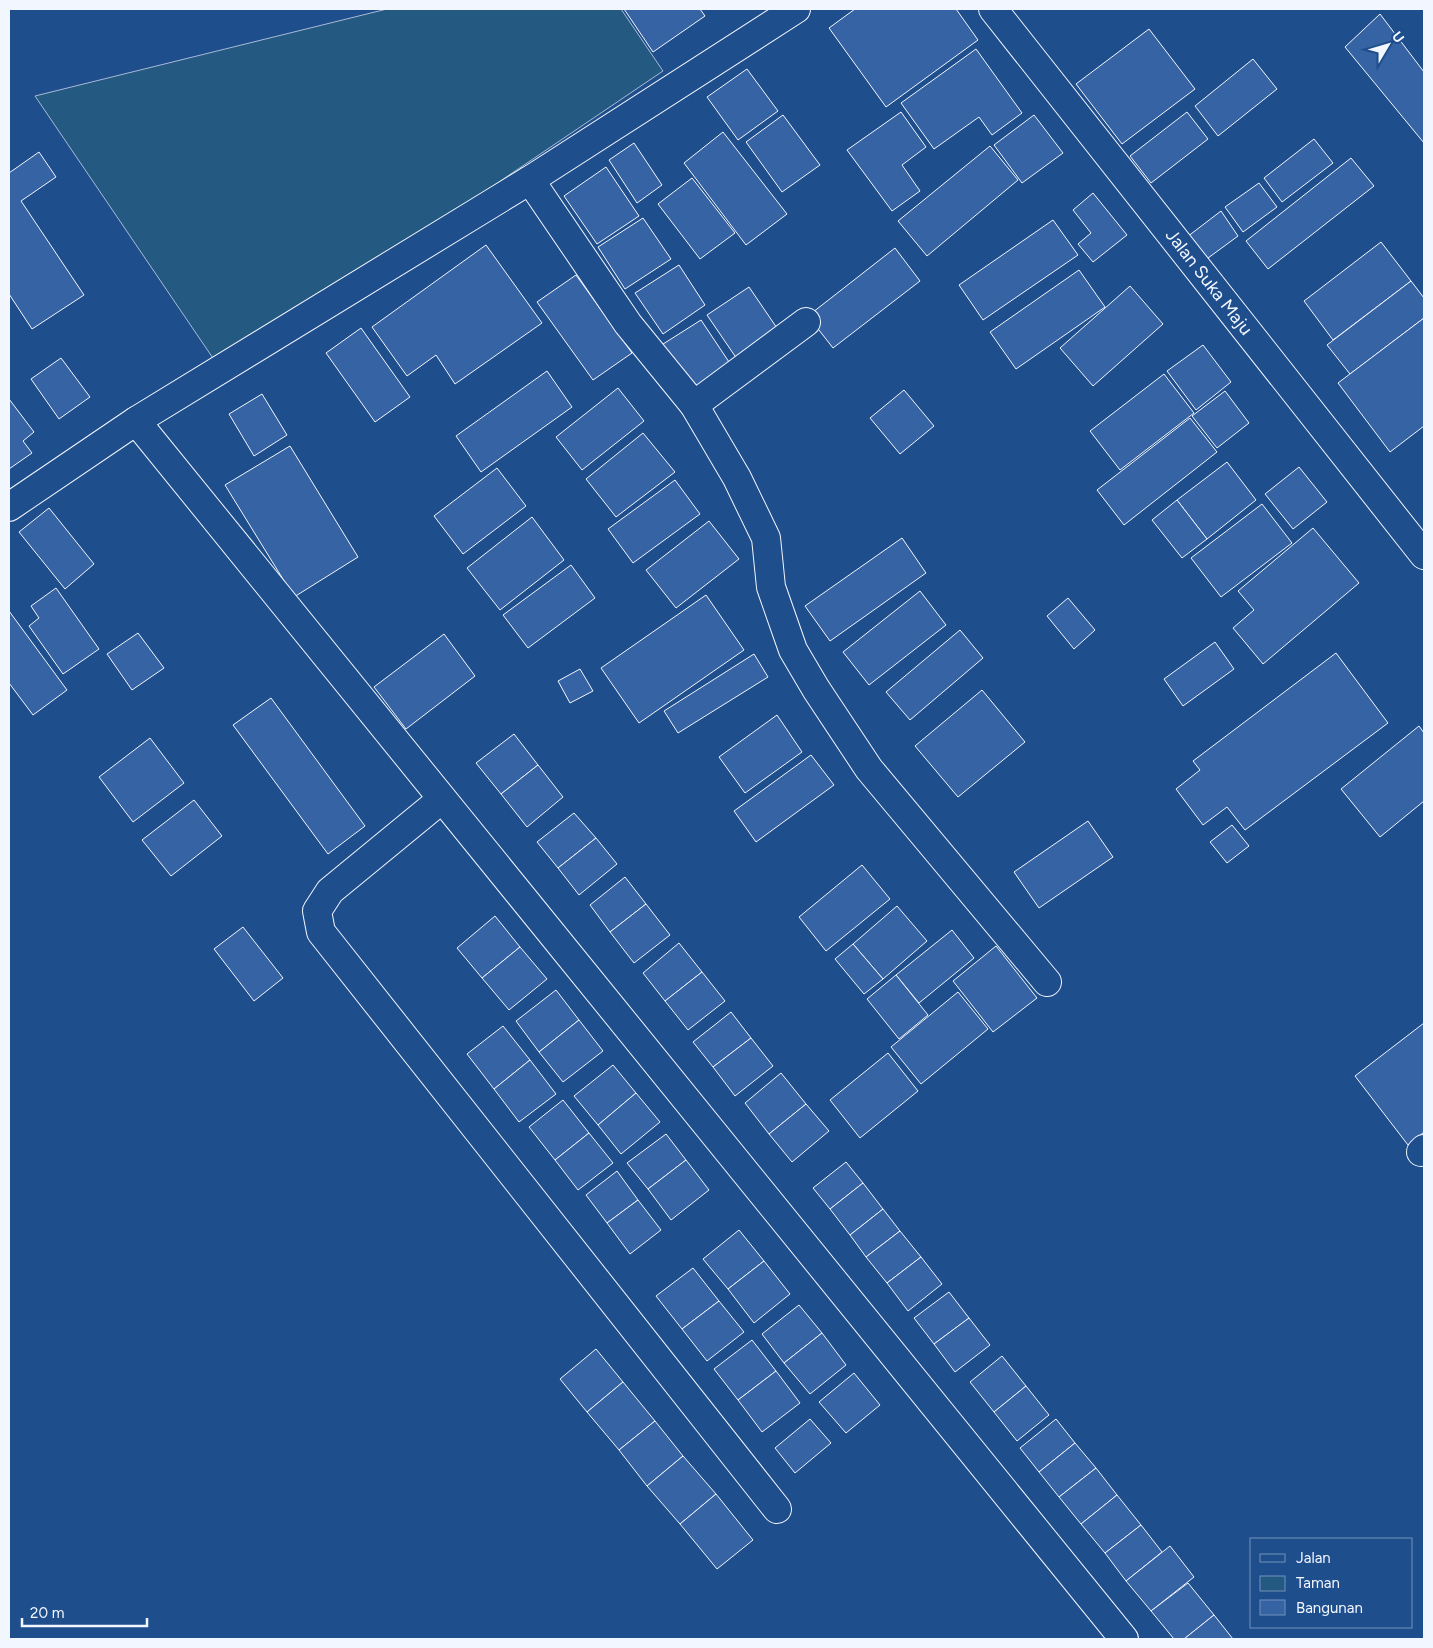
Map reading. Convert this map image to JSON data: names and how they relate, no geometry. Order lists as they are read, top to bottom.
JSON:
{
  "streets": {
    "street": ["Jalan Suka Maju"]
  },
  "legend": ["Jalan", "Taman", "Bangunan"],
  "scale_bar": "20 m",
  "north": "top right"
}
